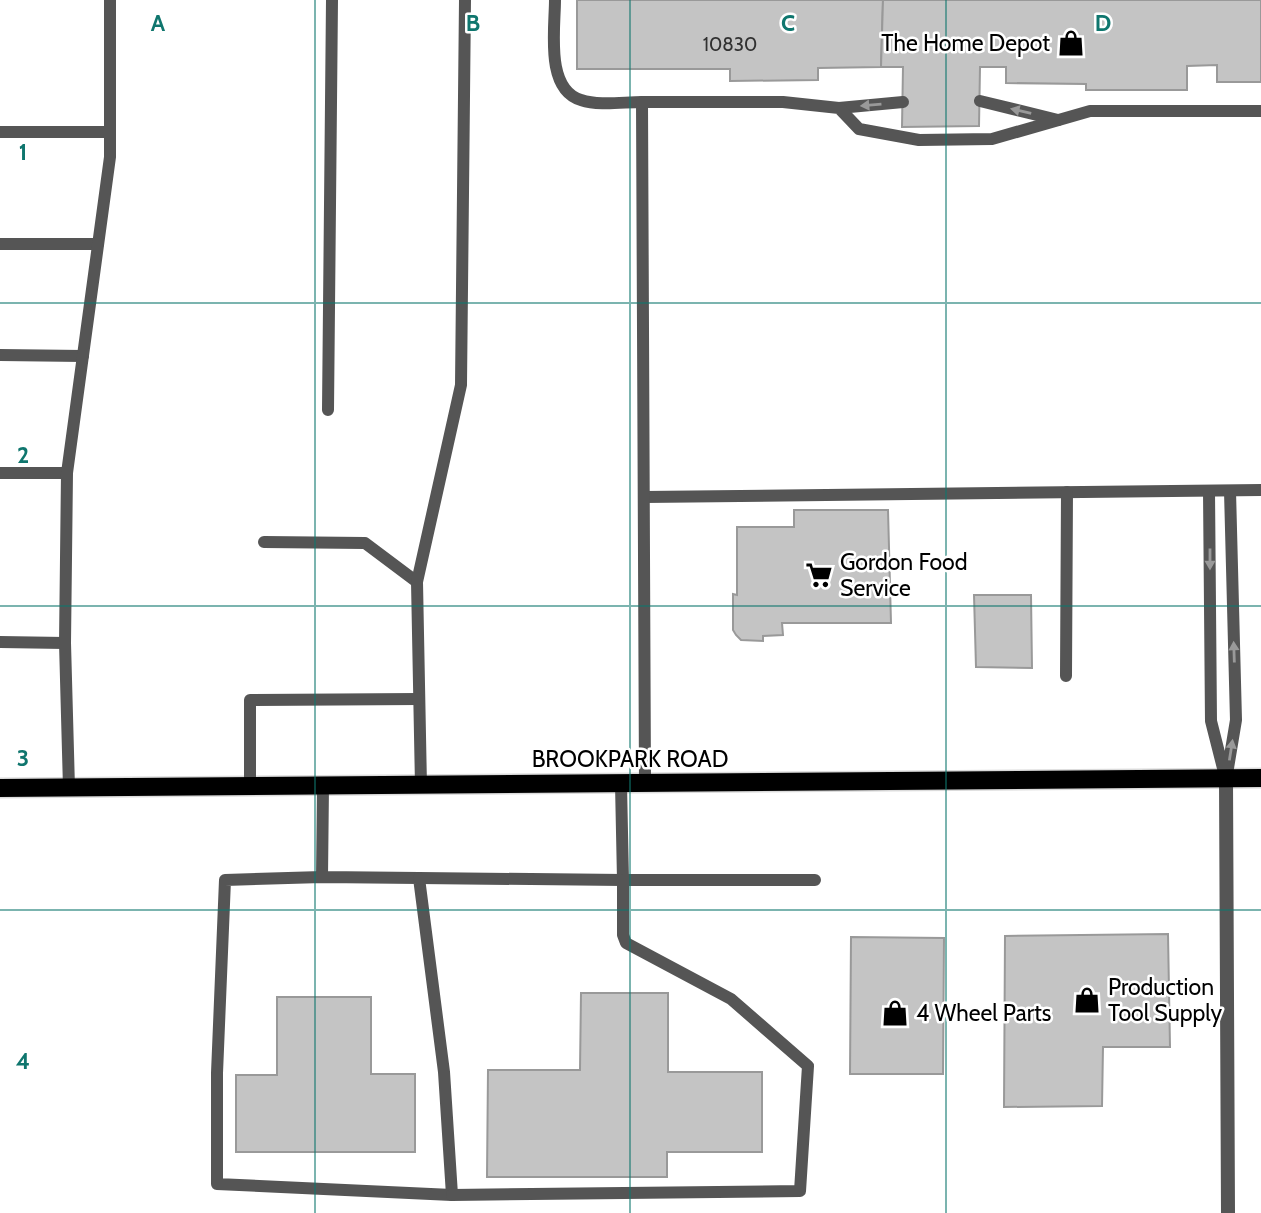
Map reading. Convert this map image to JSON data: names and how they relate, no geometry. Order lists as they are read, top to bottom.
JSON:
{
  "streets": {
    "main road": ["BROOKPARK ROAD"]
  },
  "places": {
    "shop": ["The Home Depot", "Production Tool Supply", "4 Wheel Parts"],
    "supermarket": ["Gordon Food Service"]
  },
  "house_numbers": ["10830"],
  "grid": {
    "columns": [
      "A",
      "B",
      "C",
      "D"
    ],
    "rows": [
      "1",
      "2",
      "3",
      "4"
    ]
  }
}
